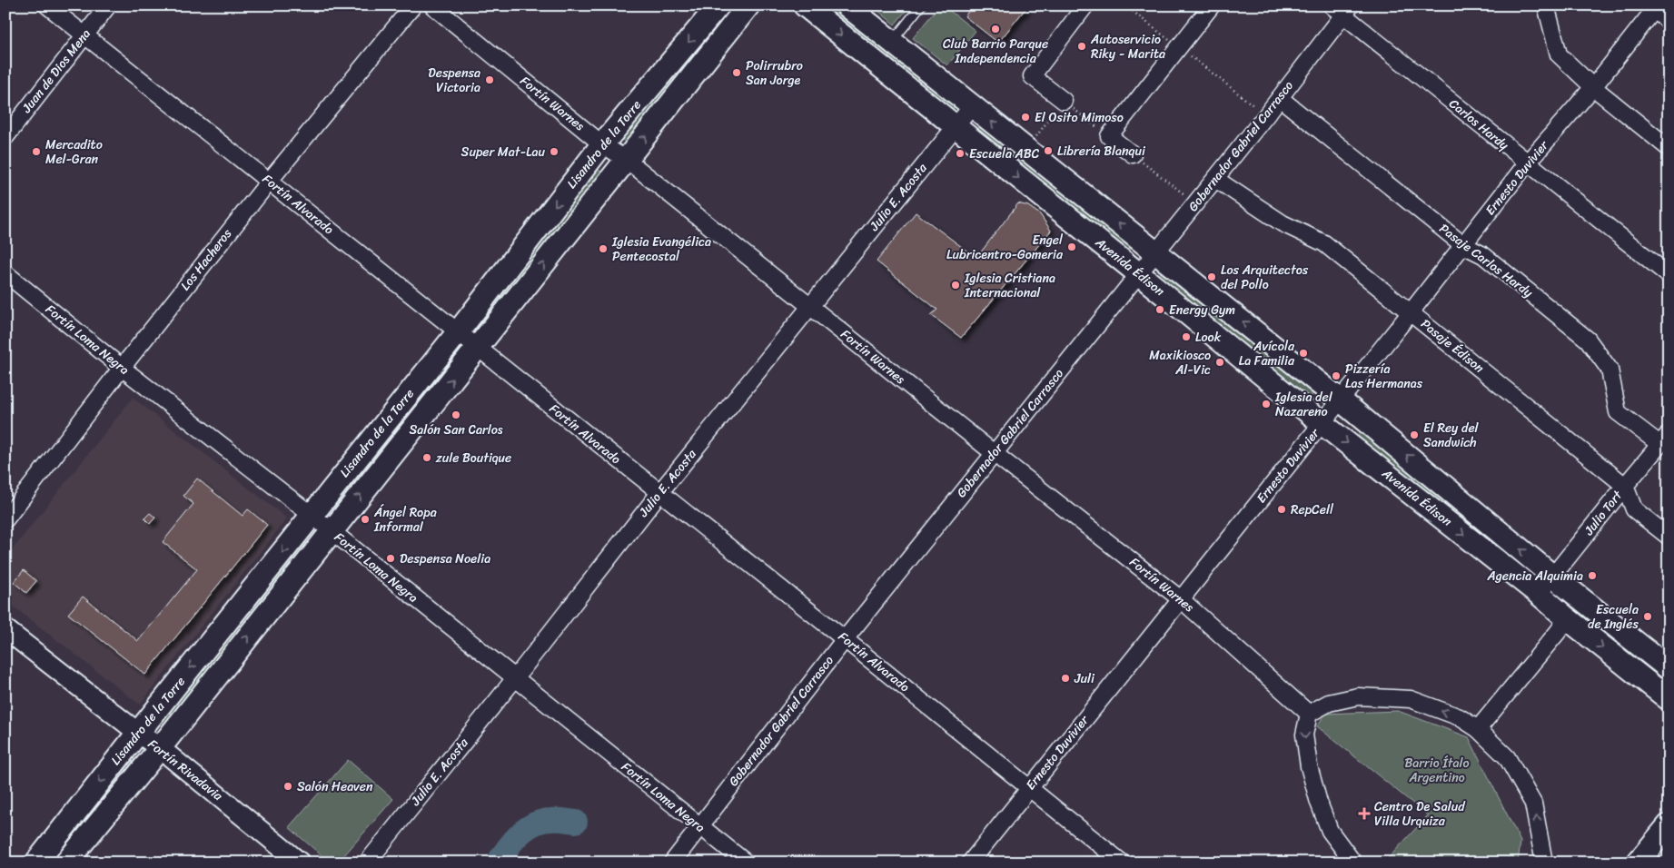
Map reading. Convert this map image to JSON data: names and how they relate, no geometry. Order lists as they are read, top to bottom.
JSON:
{
  "streets": {
    "main road": ["Lisandro de la Torre", "Avenida Édison"],
    "street": [
      "Juan de Dios Mena",
      "Fortín Warnes",
      "Carlos Hardy",
      "Gobernador Gabriel Carrasco",
      "Ernesto Duvivier",
      "Julio E. Acosta",
      "Fortín Alvarado",
      "Los Hacheros",
      "Pasaje Carlos Hardy",
      "Fortín Loma Negra",
      "Pasaje Édison",
      "Julio Tort",
      "Fortín Rivadavia"
    ]
  },
  "crossings": [
    ["Juan de Dios Mena", "Fortín Alvarado"],
    ["Fortín Warnes", "Lisandro de la Torre"],
    ["Fortín Warnes", "Gobernador Gabriel Carrasco"],
    ["Fortín Warnes", "Ernesto Duvivier"],
    ["Fortín Warnes", "Julio E. Acosta"],
    ["Carlos Hardy", "Gobernador Gabriel Carrasco"],
    ["Carlos Hardy", "Ernesto Duvivier"],
    ["Lisandro de la Torre", "Fortín Alvarado"],
    ["Lisandro de la Torre", "Fortín Loma Negra"],
    ["Lisandro de la Torre", "Fortín Rivadavia"],
    ["Gobernador Gabriel Carrasco", "Fortín Alvarado"],
    ["Gobernador Gabriel Carrasco", "Pasaje Carlos Hardy"],
    ["Gobernador Gabriel Carrasco", "Avenida Édison"],
    ["Gobernador Gabriel Carrasco", "Fortín Loma Negra"],
    ["Gobernador Gabriel Carrasco", "Pasaje Édison"],
    ["Ernesto Duvivier", "Fortín Alvarado"],
    ["Ernesto Duvivier", "Pasaje Carlos Hardy"],
    ["Ernesto Duvivier", "Avenida Édison"],
    ["Ernesto Duvivier", "Pasaje Édison"],
    ["Julio E. Acosta", "Fortín Alvarado"],
    ["Julio E. Acosta", "Avenida Édison"],
    ["Julio E. Acosta", "Fortín Loma Negra"],
    ["Fortín Alvarado", "Los Hacheros"],
    ["Los Hacheros", "Fortín Loma Negra"],
    ["Pasaje Carlos Hardy", "Julio Tort"],
    ["Avenida Édison", "Julio Tort"],
    ["Pasaje Édison", "Julio Tort"]
  ],
  "parks": ["Barrio Ítalo Argentino"],
  "places": {
    "other": [
      "Club Barrio Parque Independencia",
      "Autoservicio Riky - Marita",
      "Polirrubro San Jorge",
      "Despensa Victoria",
      "El Osito Mimoso",
      "Librería Blanqui",
      "Mercadito Mel-Gran",
      "Super Mat-Lau",
      "Escuela ABC",
      "Engel Lubricentro-Gomeria",
      "Iglesia Evangélica Pentecostal",
      "Los Arquitectos del Pollo",
      "Iglesia Cristiana Internacional",
      "Energy Gym",
      "Look",
      "Avícola La Familia",
      "Maxikiosco Al-Vic",
      "Pizzería Las Hermanas",
      "Iglesia del Nazareno",
      "Salón San Carlos",
      "El Rey del Sandwich",
      "zule Boutique",
      "RepCell",
      "Ángel Ropa Informal",
      "Despensa Noelia",
      "Agencia Alquimia",
      "Escuela de Inglés",
      "Juli",
      "Salón Heaven"
    ],
    "health": ["Centro De Salud Villa Urquiza"]
  }
}
